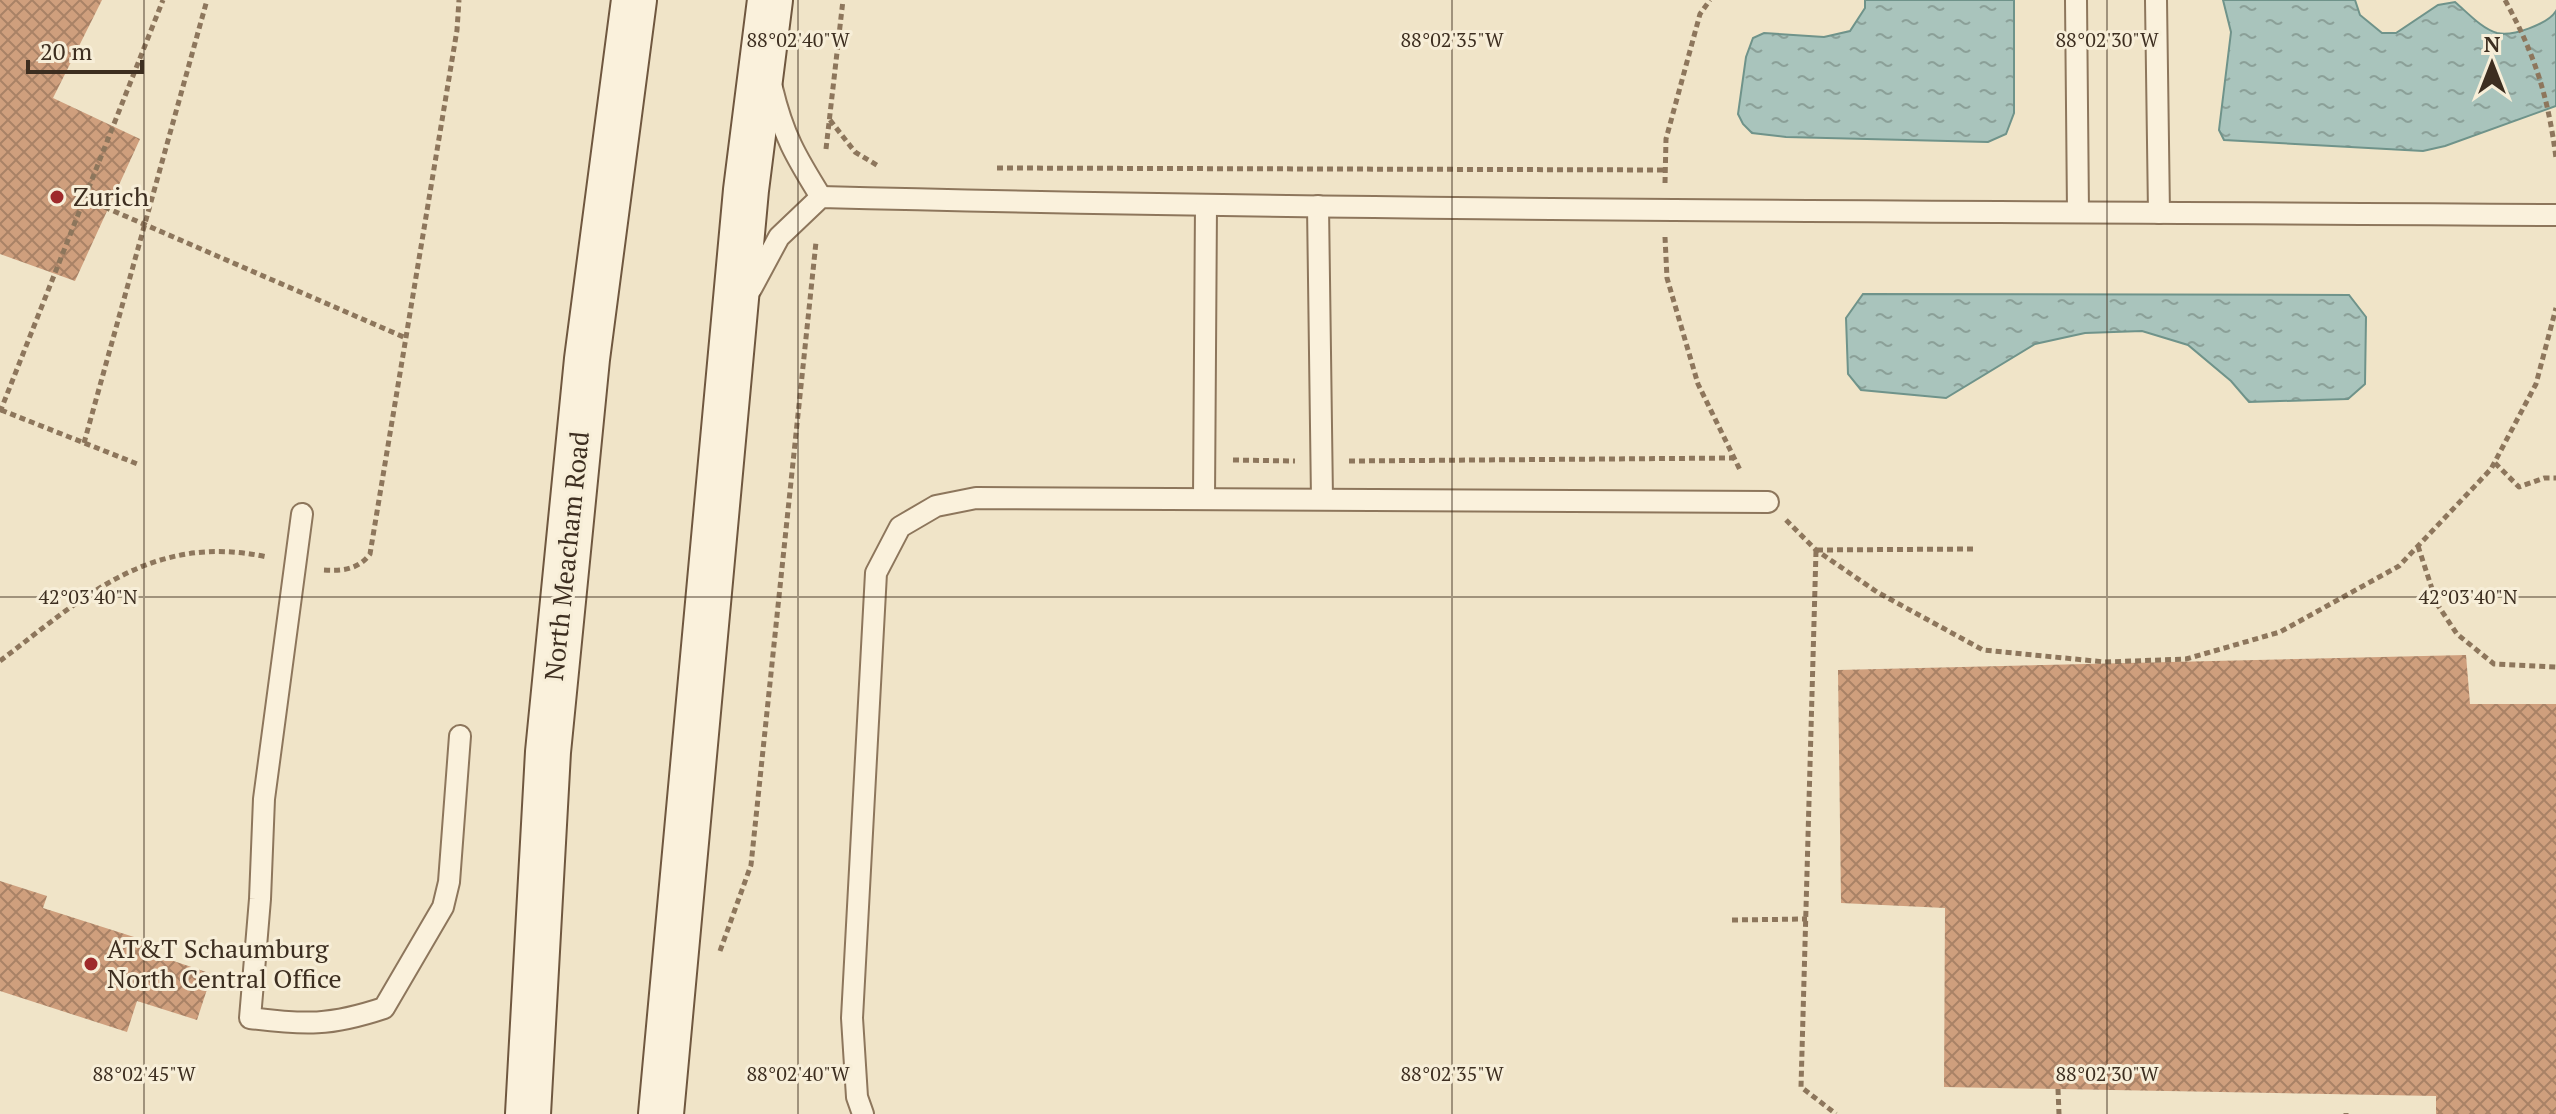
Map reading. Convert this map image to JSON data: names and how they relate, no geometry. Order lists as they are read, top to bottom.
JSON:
{
  "streets": {
    "main road": ["North Meacham Road"]
  },
  "places": ["Zurich", "AT&T Schaumburg North Central Office"],
  "scale_bar": "20 m",
  "north": "top",
  "coordinates": [
    "88°02'40\"W",
    "88°02'35\"W",
    "88°02'30\"W",
    "42°03'40\"N",
    "88°02'45\"W"
  ]
}
